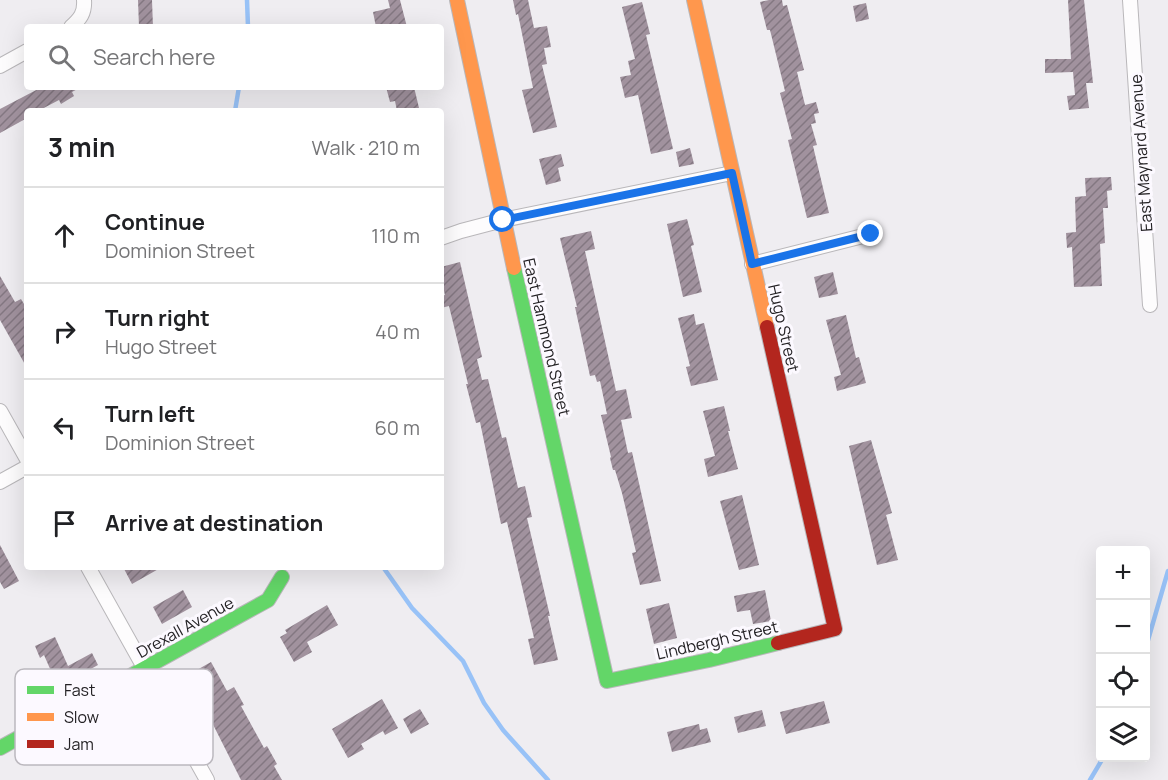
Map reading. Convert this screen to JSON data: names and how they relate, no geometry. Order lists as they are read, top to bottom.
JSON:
{
  "streets": {
    "street": [
      "East Maynard Avenue",
      "Hugo Street",
      "East Hammond Street",
      "Drexall Avenue",
      "Lindbergh Street"
    ]
  },
  "crossings": [
    ["Hugo Street", "Lindbergh Street"],
    ["East Hammond Street", "Lindbergh Street"]
  ],
  "legend": ["Fast", "Slow", "Jam"],
  "page": {
    "search": "Search here",
    "heading": ["3 min", "Walk · 210 m"],
    "list": [
      ["Continue", "Dominion Street", "110 m"],
      ["Turn right", "Hugo Street", "40 m"],
      ["Turn left", "Dominion Street", "60 m"],
      "Arrive at destination"
    ],
    "map_buttons": ["+", "−"]
  }
}
